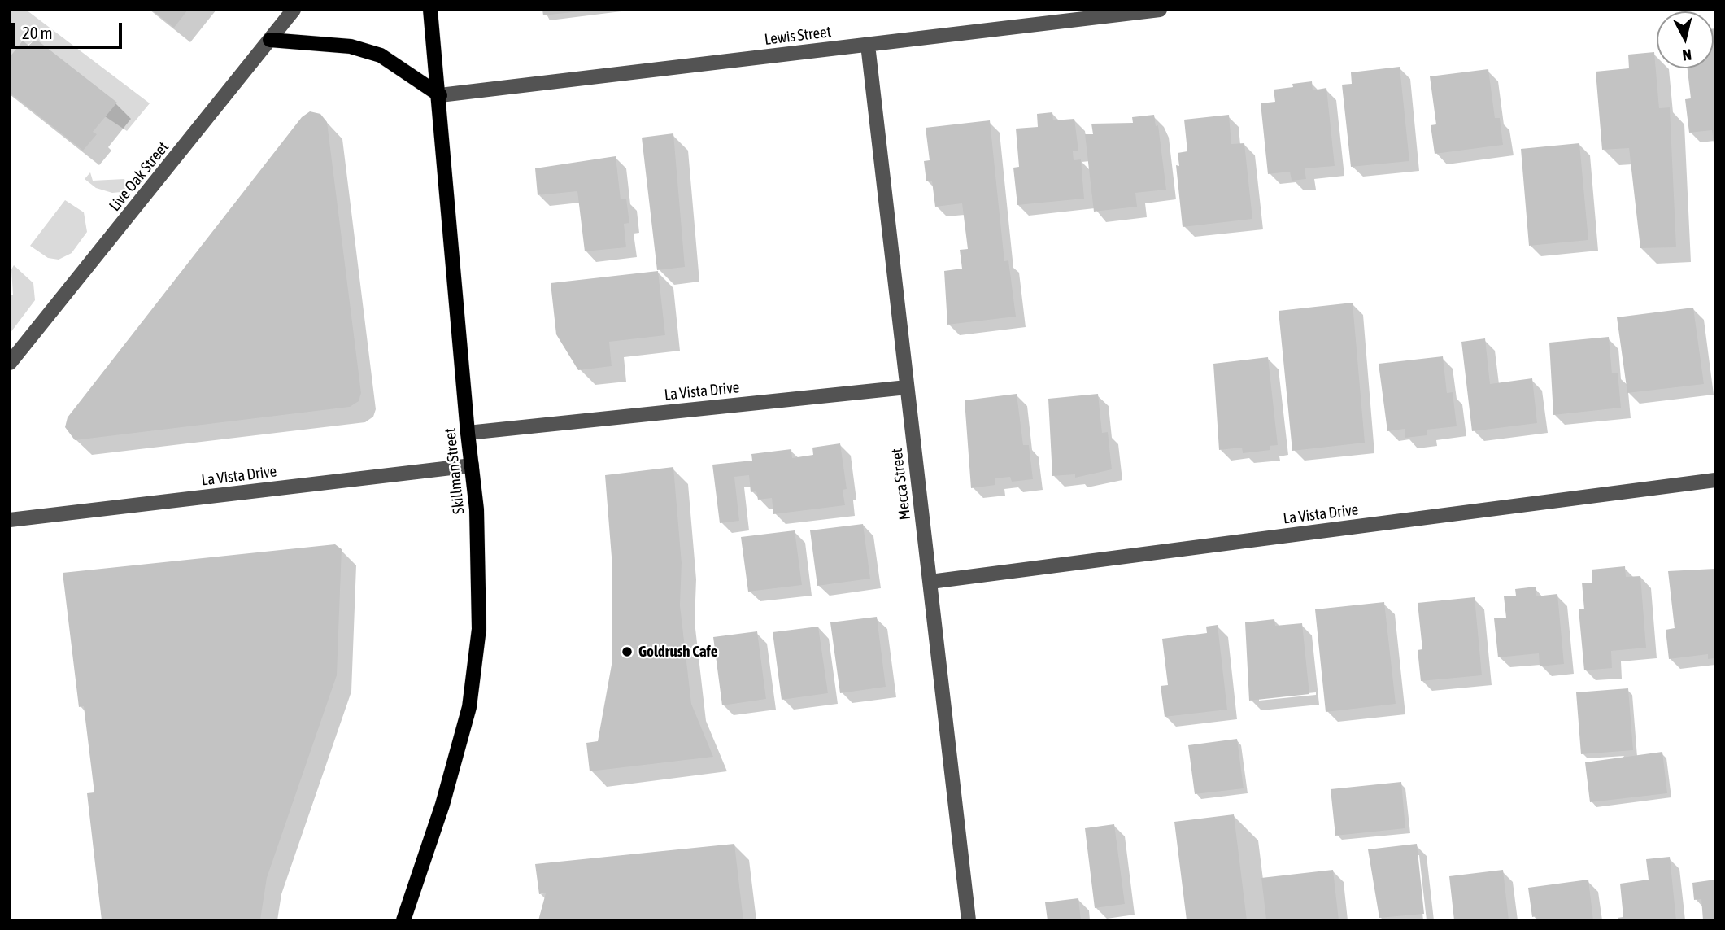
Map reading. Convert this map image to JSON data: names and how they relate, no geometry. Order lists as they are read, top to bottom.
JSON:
{
  "streets": {
    "main road": ["Skillman Street"],
    "street": [
      "Lewis Street",
      "Live Oak Street",
      "La Vista Drive",
      "Mecca Street"
    ]
  },
  "crossings": [
    ["Lewis Street", "Skillman Street"],
    ["Lewis Street", "Mecca Street"],
    ["La Vista Drive", "Skillman Street"],
    ["La Vista Drive", "Mecca Street"]
  ],
  "places": ["Goldrush Cafe"],
  "scale_bar": "20 m",
  "north": "bottom"
}
